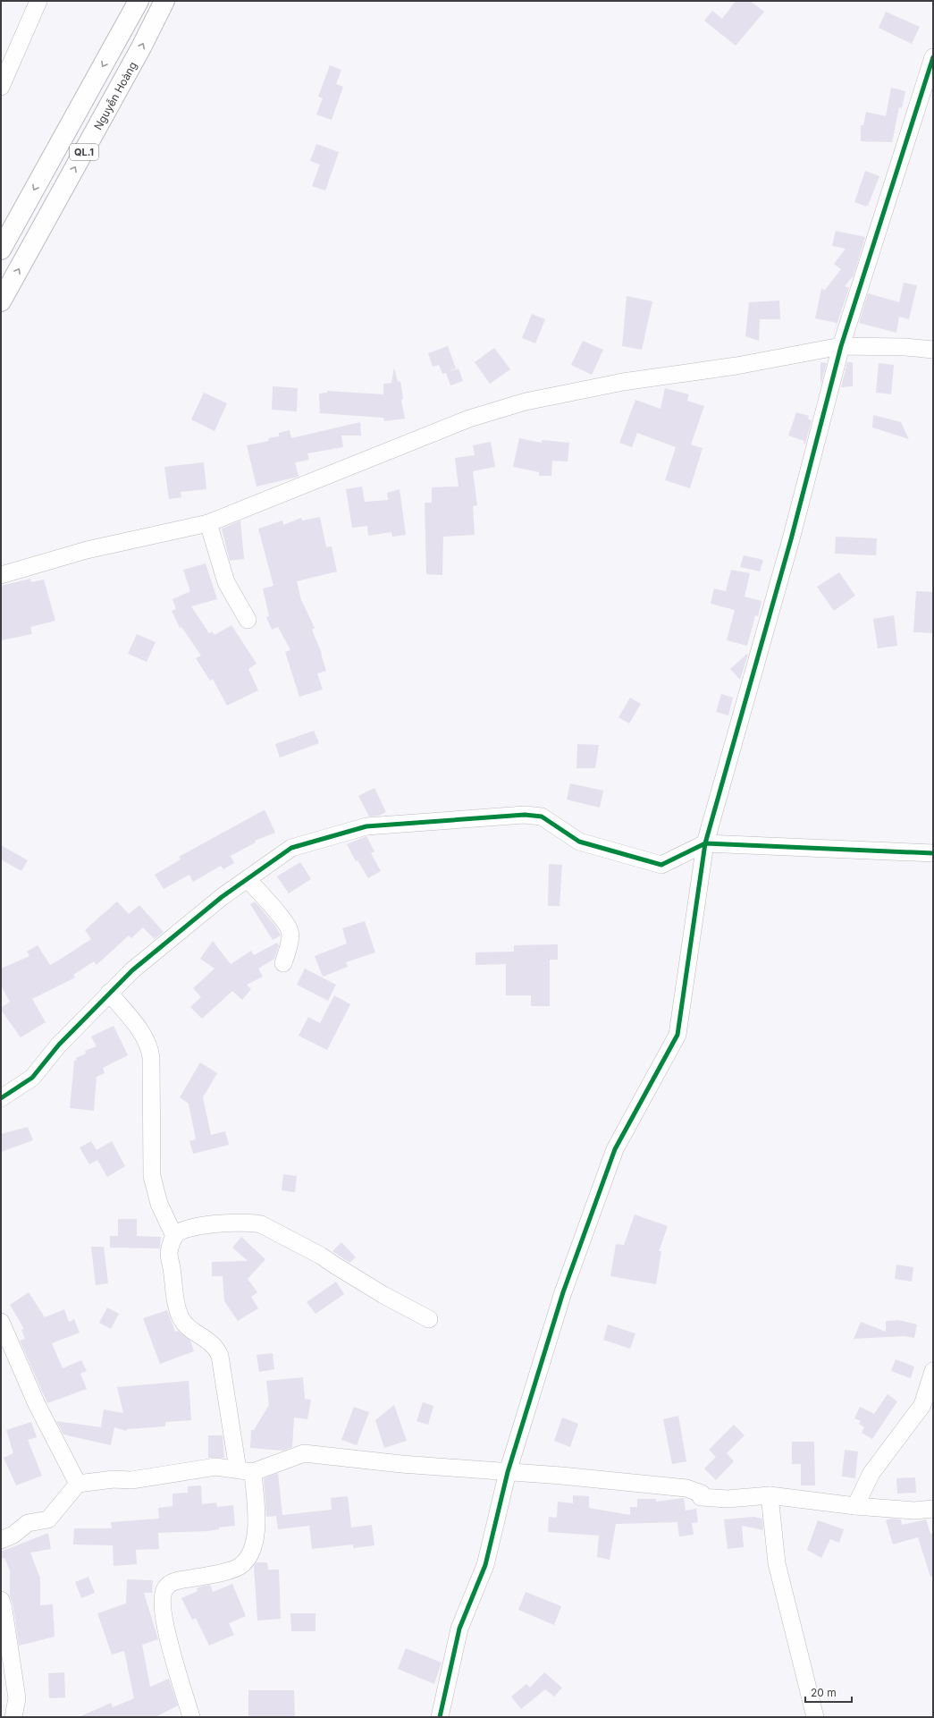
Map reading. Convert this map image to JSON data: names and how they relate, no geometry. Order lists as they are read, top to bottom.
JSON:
{
  "streets": {
    "highway": ["Nguyễn Hoàng", "QL.1"]
  },
  "scale_bar": "20 m"
}
